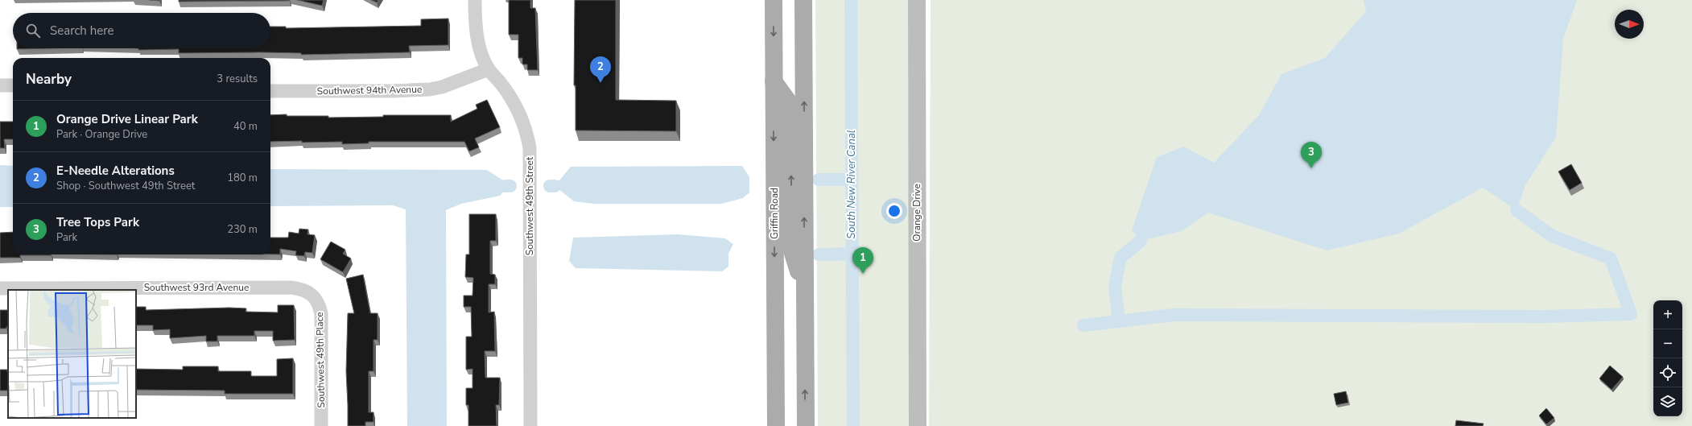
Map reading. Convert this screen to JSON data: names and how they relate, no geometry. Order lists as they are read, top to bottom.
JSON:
{
  "streets": {
    "main road": ["Griffin Road"],
    "street": [
      "Southwest 94th Avenue",
      "Southwest 49th Street",
      "Orange Drive",
      "Southwest 93rd Avenue",
      "Southwest 49th Place"
    ]
  },
  "crossings": [
    ["Southwest 94th Avenue", "Southwest 49th Street"],
    ["Southwest 93rd Avenue", "Southwest 49th Place"]
  ],
  "water": ["South New River Canal"],
  "north": "right",
  "page": {
    "search": "Search here",
    "pins": ["2", "3", "1"],
    "heading": ["Nearby", "3 results"],
    "list": [
      {
        "mark": "1",
        "name": "Orange Drive Linear Park",
        "note": "Park · Orange Drive",
        "value": "40 m"
      },
      {
        "mark": "2",
        "name": "E-Needle Alterations",
        "note": "Shop · Southwest 49th Street",
        "value": "180 m"
      },
      {
        "mark": "3",
        "name": "Tree Tops Park",
        "note": "Park",
        "value": "230 m"
      }
    ],
    "map_buttons": ["+", "−"]
  }
}
